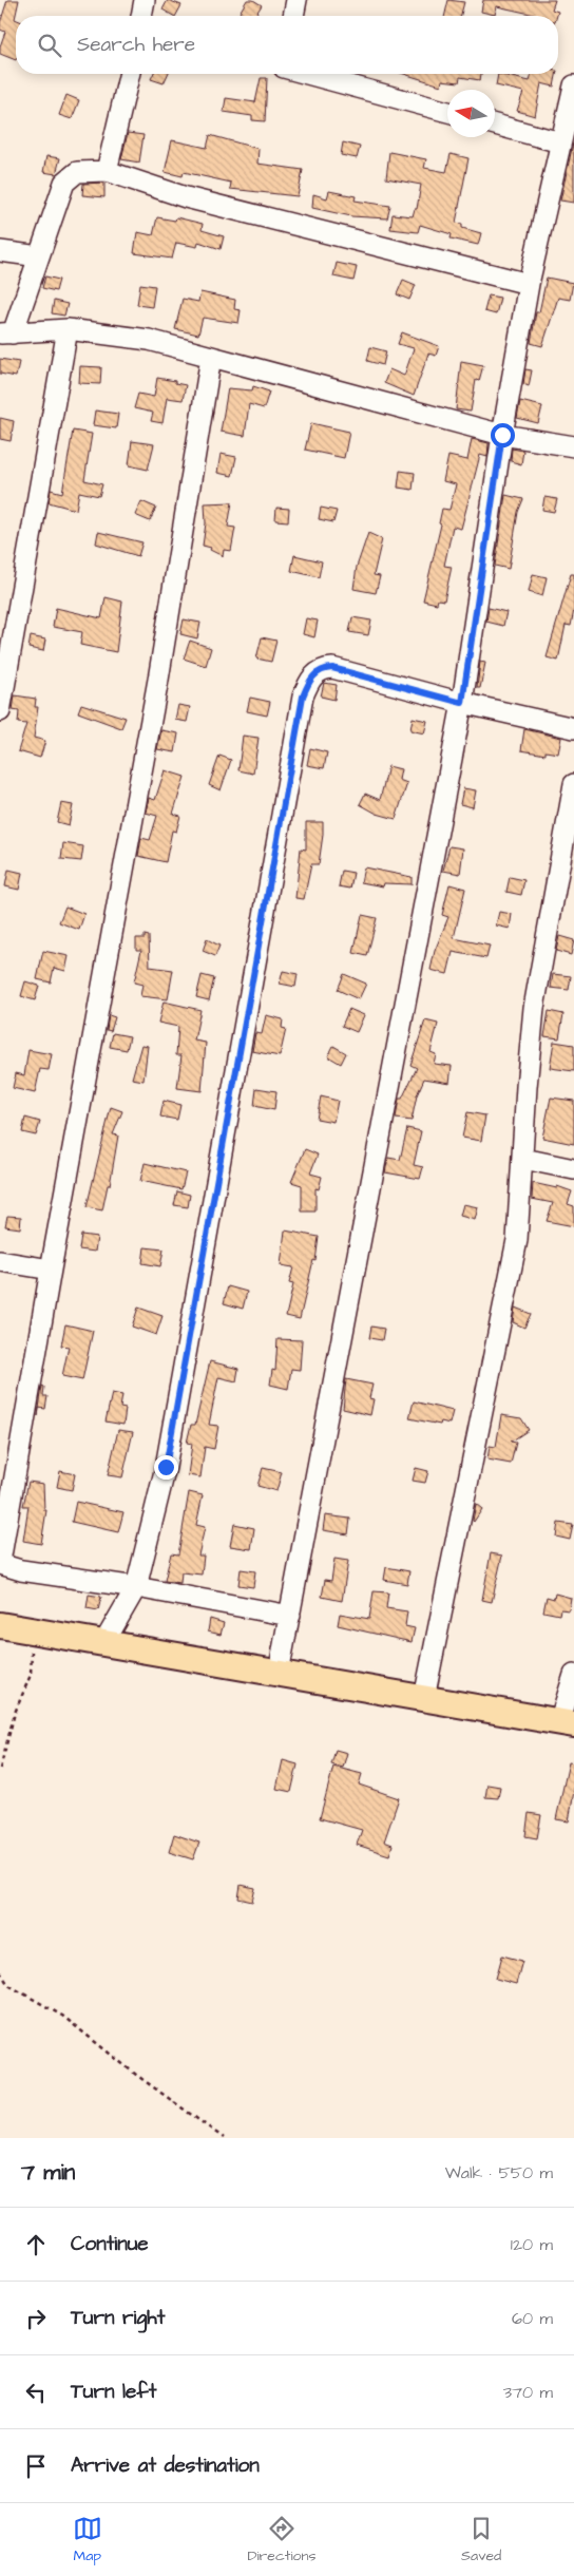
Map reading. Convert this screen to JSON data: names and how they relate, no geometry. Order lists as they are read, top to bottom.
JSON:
{
  "north": "left",
  "page": {
    "search": "Search here",
    "heading": ["7 min", "Walk · 550 m"],
    "list": [
      ["Continue", "120 m"],
      ["Turn right", "60 m"],
      ["Turn left", "370 m"],
      "Arrive at destination"
    ],
    "nav": ["Map", "Directions", "Saved"]
  }
}
